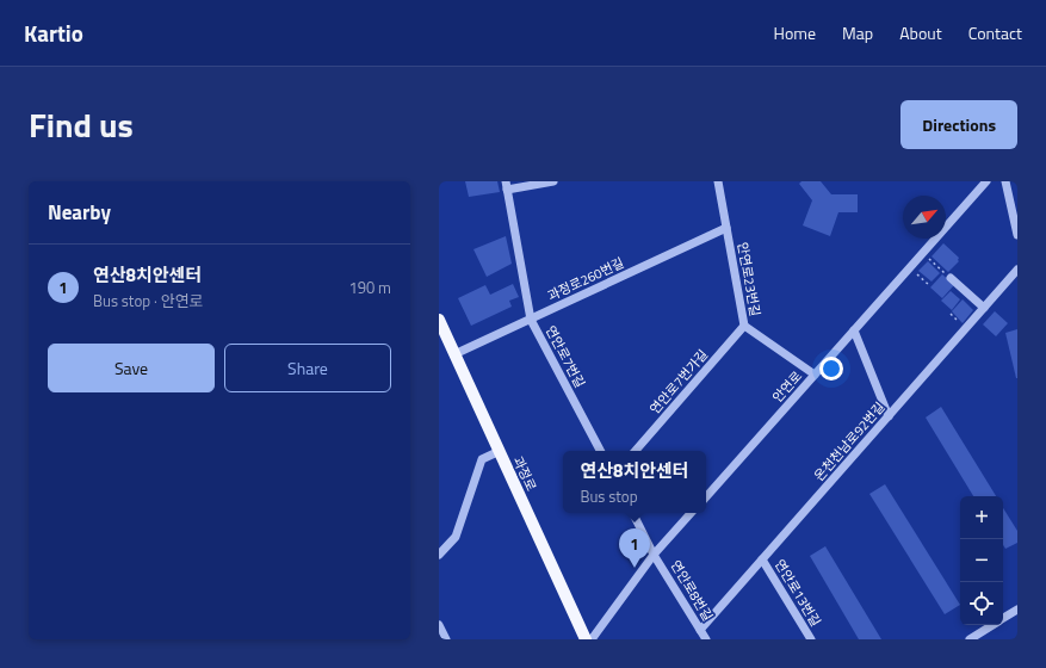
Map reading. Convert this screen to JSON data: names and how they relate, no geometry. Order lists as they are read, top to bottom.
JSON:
{
  "streets": {
    "main road": ["과정로"],
    "street": [
      "과정로260번길",
      "안연로23번길",
      "연안로7번길",
      "연안로7번가길",
      "안연로",
      "온천천남로92번길",
      "연안로8번길",
      "연안로13번길"
    ]
  },
  "crossings": [
    ["과정로260번길", "안연로23번길"],
    ["과정로260번길", "연안로7번길"],
    ["과정로260번길", "과정로"],
    ["안연로23번길", "연안로7번가길"],
    ["안연로23번길", "안연로"],
    ["온천천남로92번길", "연안로8번길"],
    ["온천천남로92번길", "연안로13번길"]
  ],
  "north": "top right",
  "page": {
    "header": "Kartio",
    "nav": [
      "Home",
      "Map",
      "About",
      "Contact"
    ],
    "title": "Find us",
    "buttons": [
      "Directions",
      ["Save", "Share"]
    ],
    "heading": "Nearby",
    "list": [
      {
        "mark": "1",
        "name": "연산8치안센터",
        "note": "Bus stop · 안연로",
        "value": "190 m"
      }
    ],
    "popup": ["연산8치안센터", "Bus stop"],
    "map_buttons": ["+", "−"],
    "pins": "1"
  }
}
